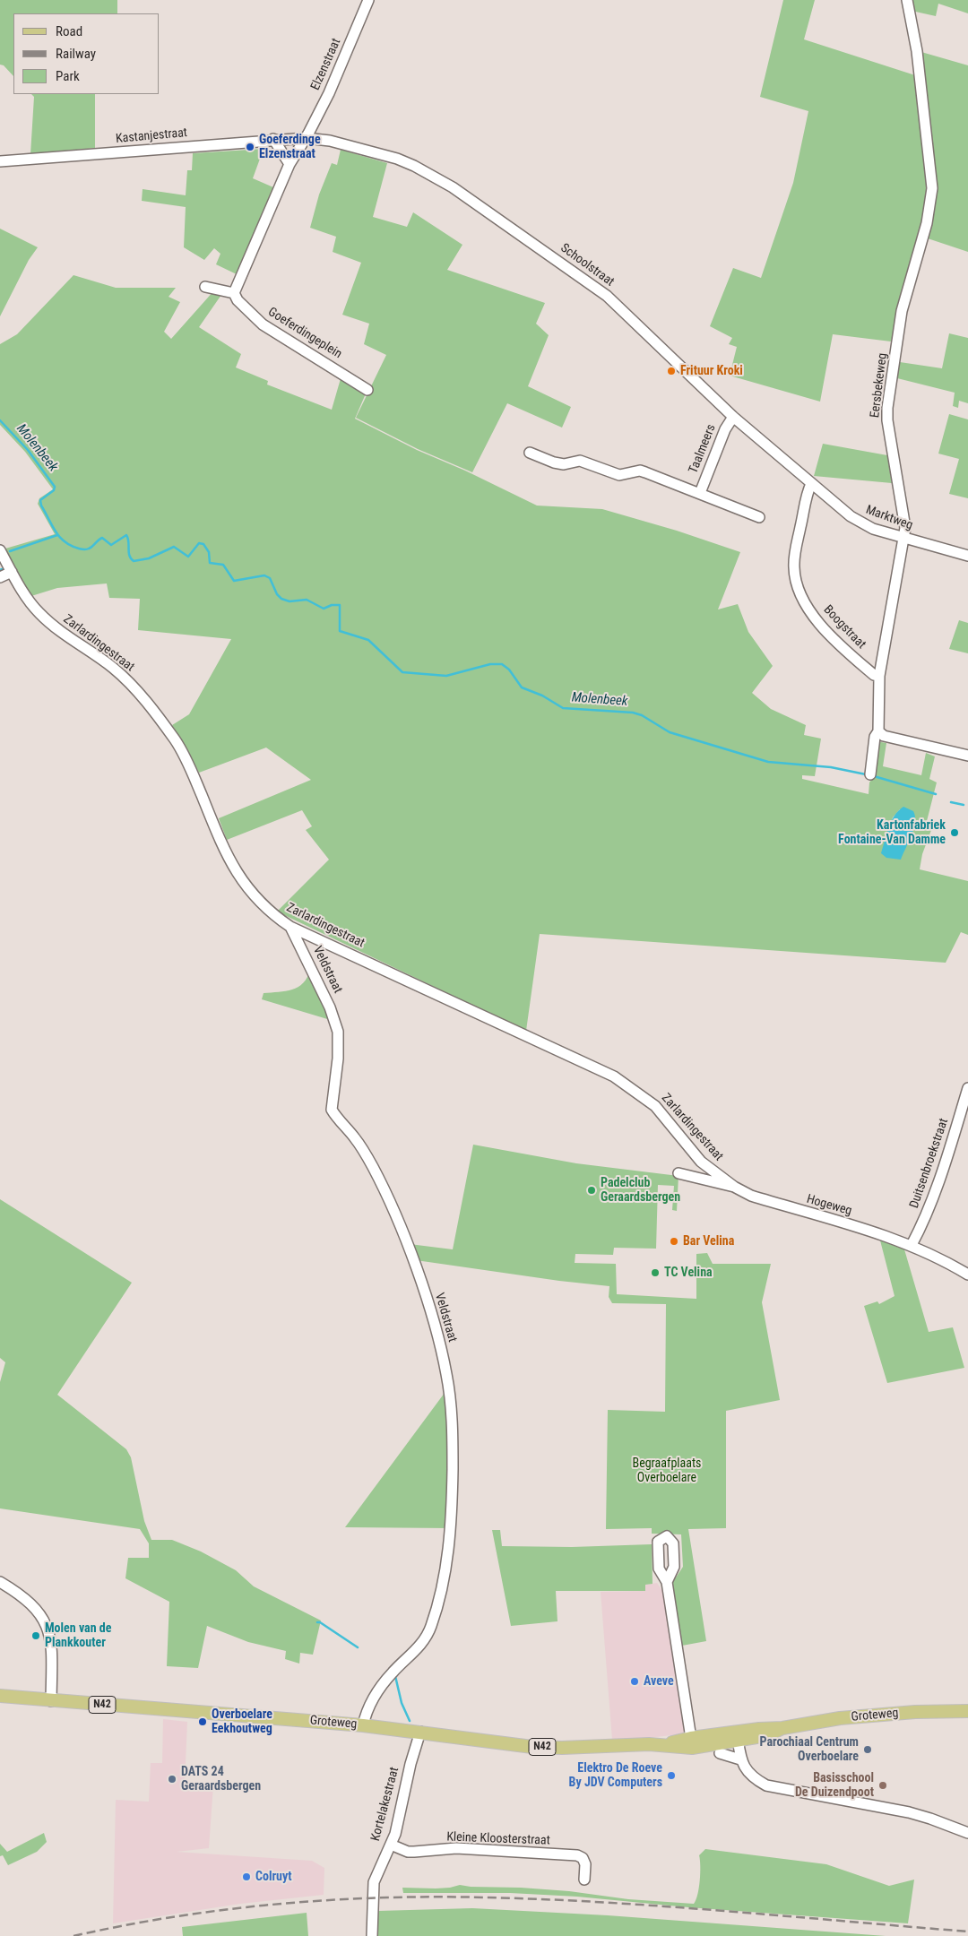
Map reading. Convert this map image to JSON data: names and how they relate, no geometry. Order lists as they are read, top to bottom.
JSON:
{
  "streets": {
    "main road": ["N42", "Groteweg"],
    "street": [
      "Elzenstraat",
      "Kastanjestraat",
      "Schoolstraat",
      "Goeferdingeplein",
      "Eersbekeweg",
      "Taalmeers",
      "Marktweg",
      "Boogstraat",
      "Zarlardingestraat",
      "Veldstraat",
      "Duitsenbroekstraat",
      "Hogeweg",
      "Kortelakestraat",
      "Kleine Kloosterstraat"
    ]
  },
  "crossings": [
    ["Elzenstraat", "Kastanjestraat"],
    ["Elzenstraat", "Schoolstraat"],
    ["Kastanjestraat", "Schoolstraat"],
    ["Schoolstraat", "Taalmeers"],
    ["Schoolstraat", "Marktweg"],
    ["Schoolstraat", "Boogstraat"],
    ["Eersbekeweg", "Marktweg"],
    ["Eersbekeweg", "Boogstraat"],
    ["Marktweg", "Boogstraat"],
    ["Zarlardingestraat", "Veldstraat"],
    ["Zarlardingestraat", "Hogeweg"],
    ["Veldstraat", "Groteweg"],
    ["Duitsenbroekstraat", "Hogeweg"],
    ["Groteweg", "Kortelakestraat"],
    ["Kortelakestraat", "Kleine Kloosterstraat"]
  ],
  "water": ["Molenbeek"],
  "parks": ["Begraafplaats Overboelare"],
  "places": [
    "Goeferdinge Elzenstraat",
    "Frituur Kroki",
    "Kartonfabriek Fontaine-Van Damme",
    "Padelclub Geraardsbergen",
    "Bar Velina",
    "TC Velina",
    "Molen van de Plankkouter",
    "Aveve",
    "Overboelare Eekhoutweg",
    "Parochiaal Centrum Overboelare",
    "Elektro De Roeve By JDV Computers",
    "DATS 24 Geraardsbergen",
    "Basisschool De Duizendpoot",
    "Colruyt"
  ],
  "legend": ["Road", "Railway", "Park"]
}
